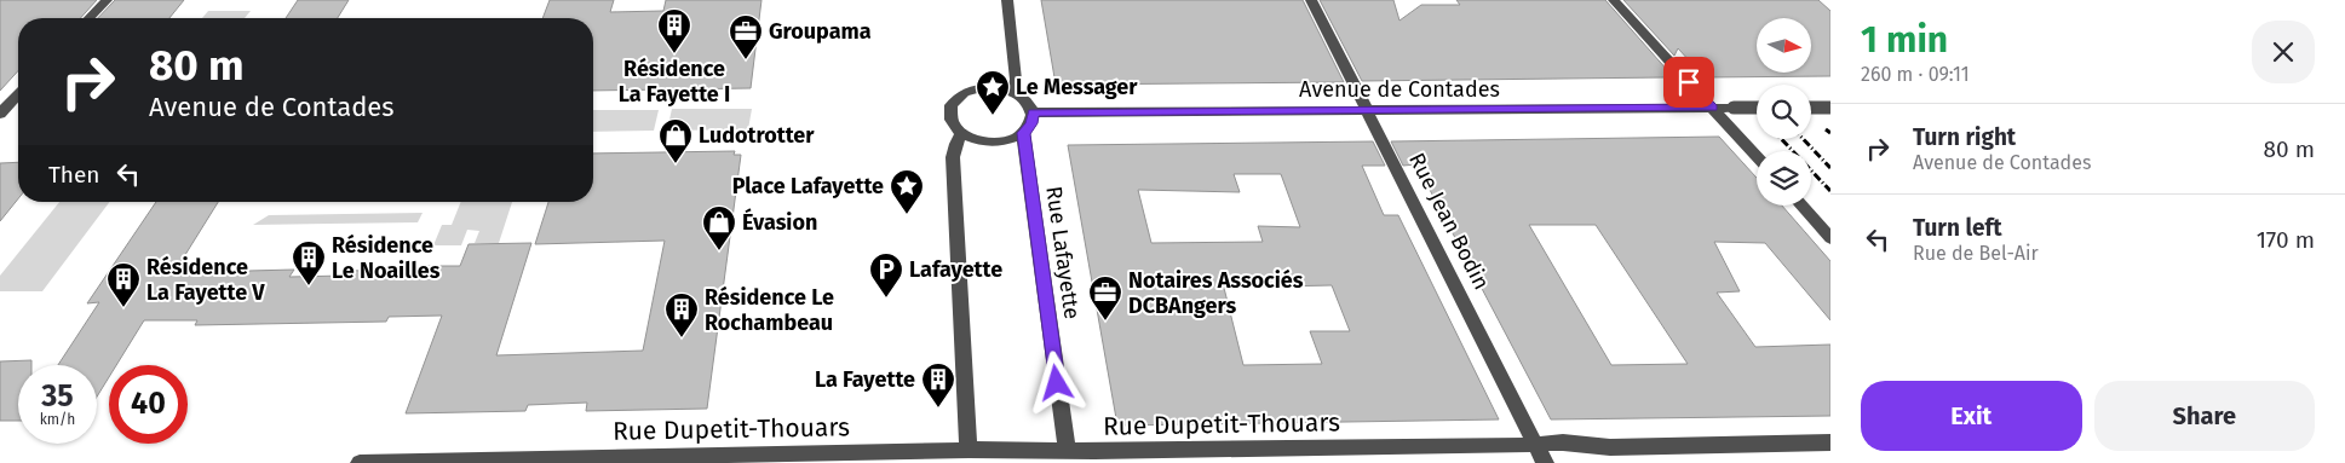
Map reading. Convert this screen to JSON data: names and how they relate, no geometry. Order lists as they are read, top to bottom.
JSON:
{
  "streets": {
    "street": [
      "Avenue de Contades",
      "Rue Jean Bodin",
      "Rue Lafayette",
      "Rue Dupetit-Thouars"
    ]
  },
  "crossings": [
    ["Avenue de Contades", "Rue Jean Bodin"],
    ["Avenue de Contades", "Rue Lafayette"],
    ["Rue Jean Bodin", "Rue Dupetit-Thouars"],
    ["Rue Lafayette", "Rue Dupetit-Thouars"]
  ],
  "places": {
    "building": [
      "Résidence La Fayette I",
      "Résidence Le Noailles",
      "Résidence La Fayette V",
      "Résidence Le Rochambeau",
      "La Fayette"
    ],
    "office": ["Groupama", "Notaires Associés DCBAngers"],
    "place": ["Le Messager", "Place Lafayette"],
    "shop": ["Ludotrotter", "Évasion"],
    "parking": ["Lafayette"]
  },
  "north": "right",
  "page": {
    "heading": ["1 min", "260 m · 09:11"],
    "turn": ["80 m", "Avenue de Contades"],
    "list": [
      {
        "name": "Turn right",
        "note": "Avenue de Contades",
        "value": "80 m"
      },
      {
        "name": "Turn left",
        "note": "Rue de Bel-Air",
        "value": "170 m"
      }
    ],
    "then": "Then",
    "speed": "35 km/h",
    "limit": "40",
    "buttons": ["Exit", "Share"]
  }
}
